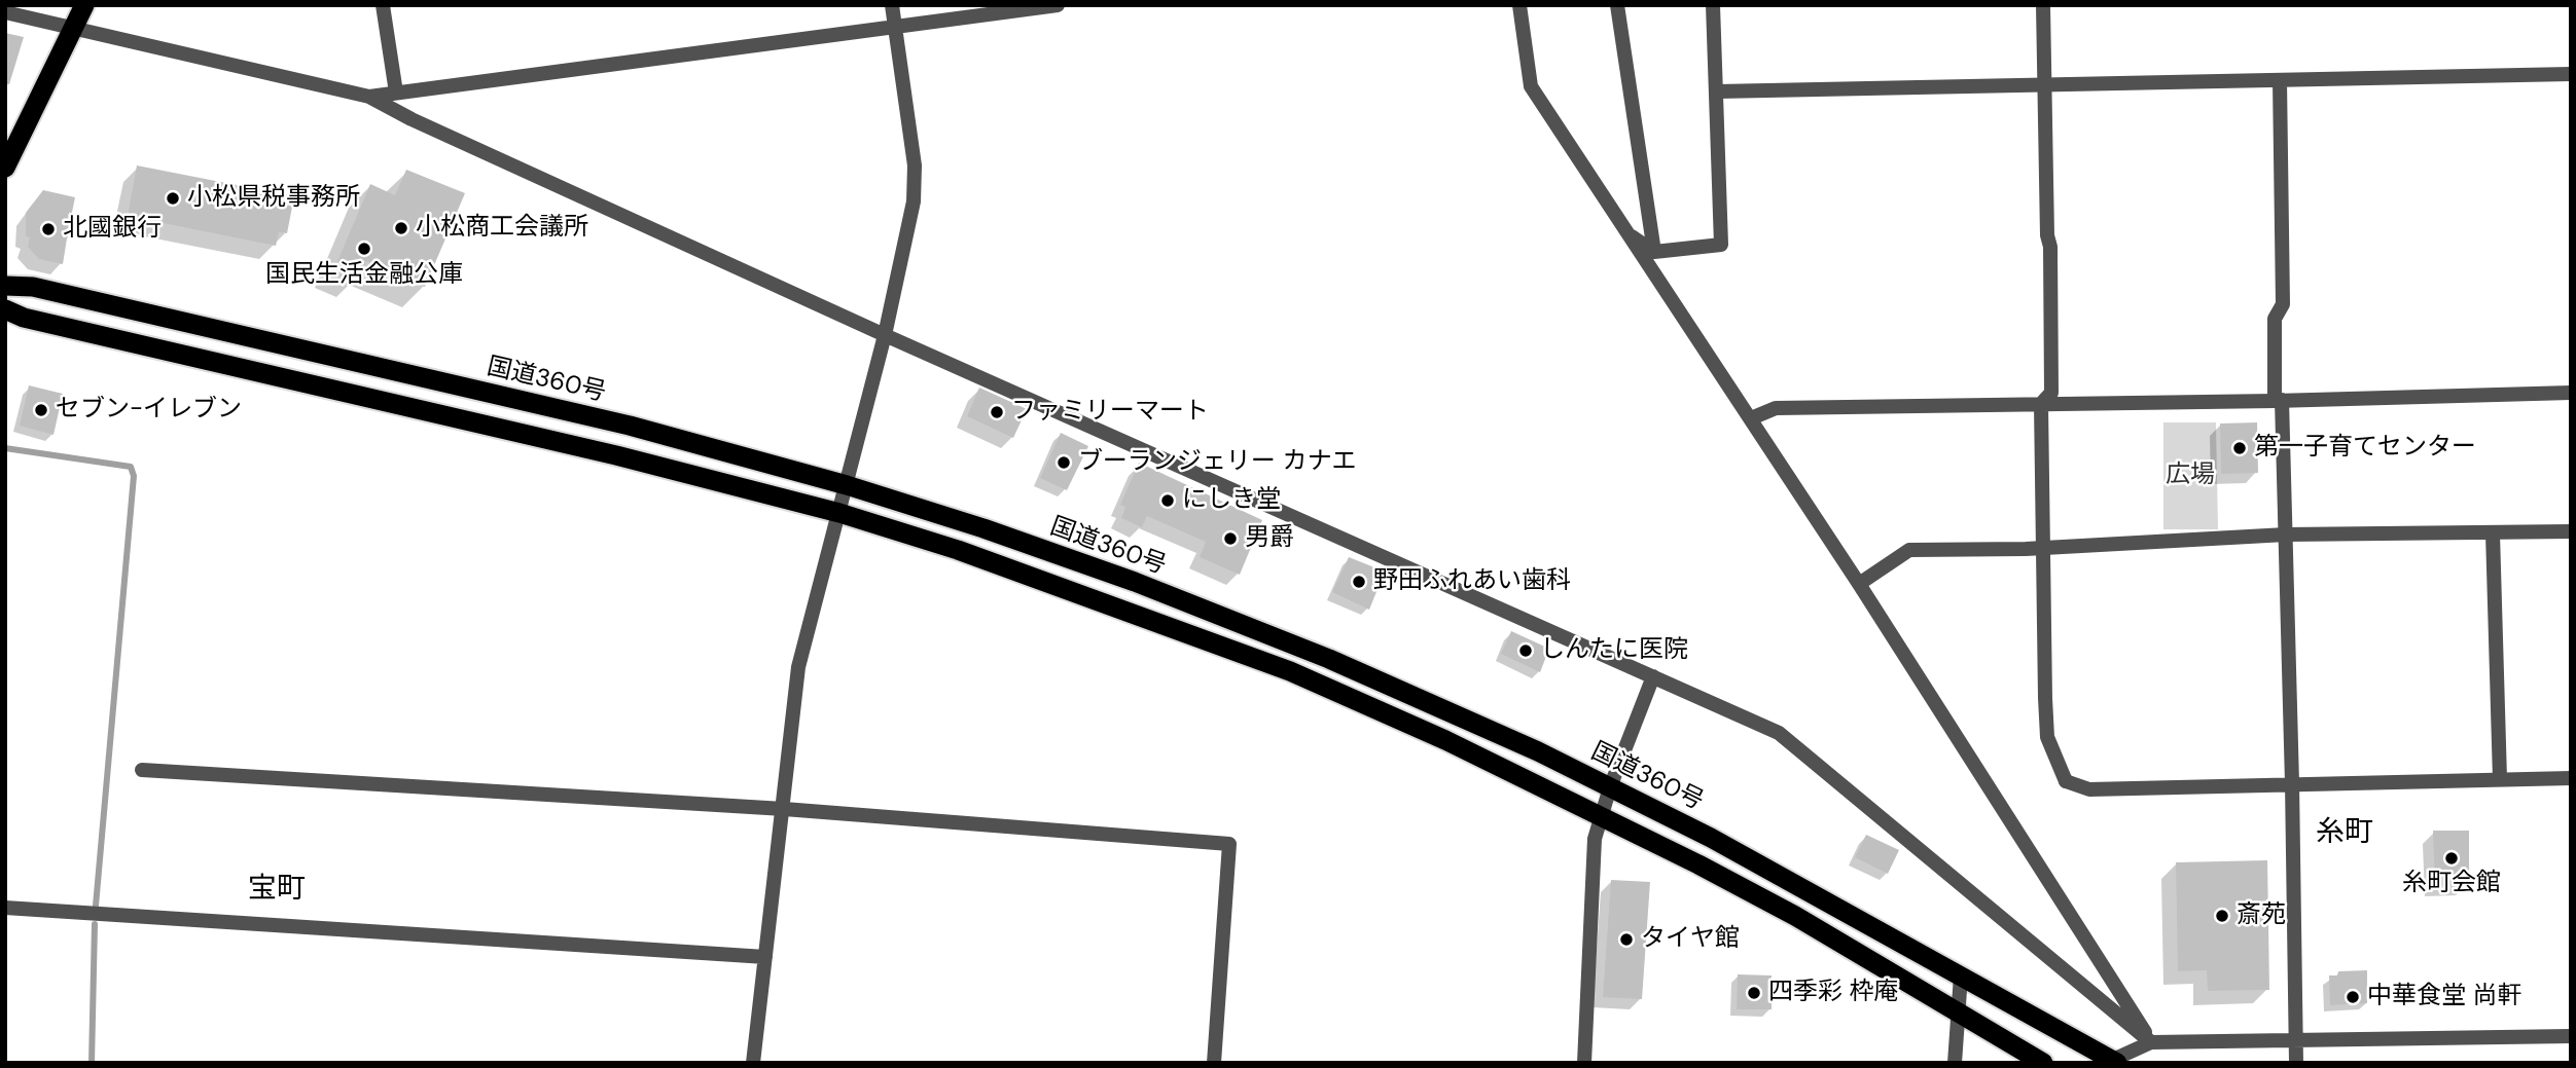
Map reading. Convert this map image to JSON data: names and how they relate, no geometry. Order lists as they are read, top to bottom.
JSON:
{
  "streets": {
    "highway": ["国道360号"]
  },
  "districts": ["糸町", "宝町"],
  "parks": ["広場"],
  "places": [
    "小松県税事務所",
    "小松商工会議所",
    "北國銀行",
    "国民生活金融公庫",
    "セブン-イレブン",
    "ファミリーマート",
    "第一子育てセンター",
    "ブーランジェリー カナエ",
    "にしき堂",
    "男爵",
    "野田ふれあい歯科",
    "しんたに医院",
    "糸町会館",
    "斎苑",
    "タイヤ館",
    "四季彩 枠庵",
    "中華食堂 尚軒"
  ]
}
